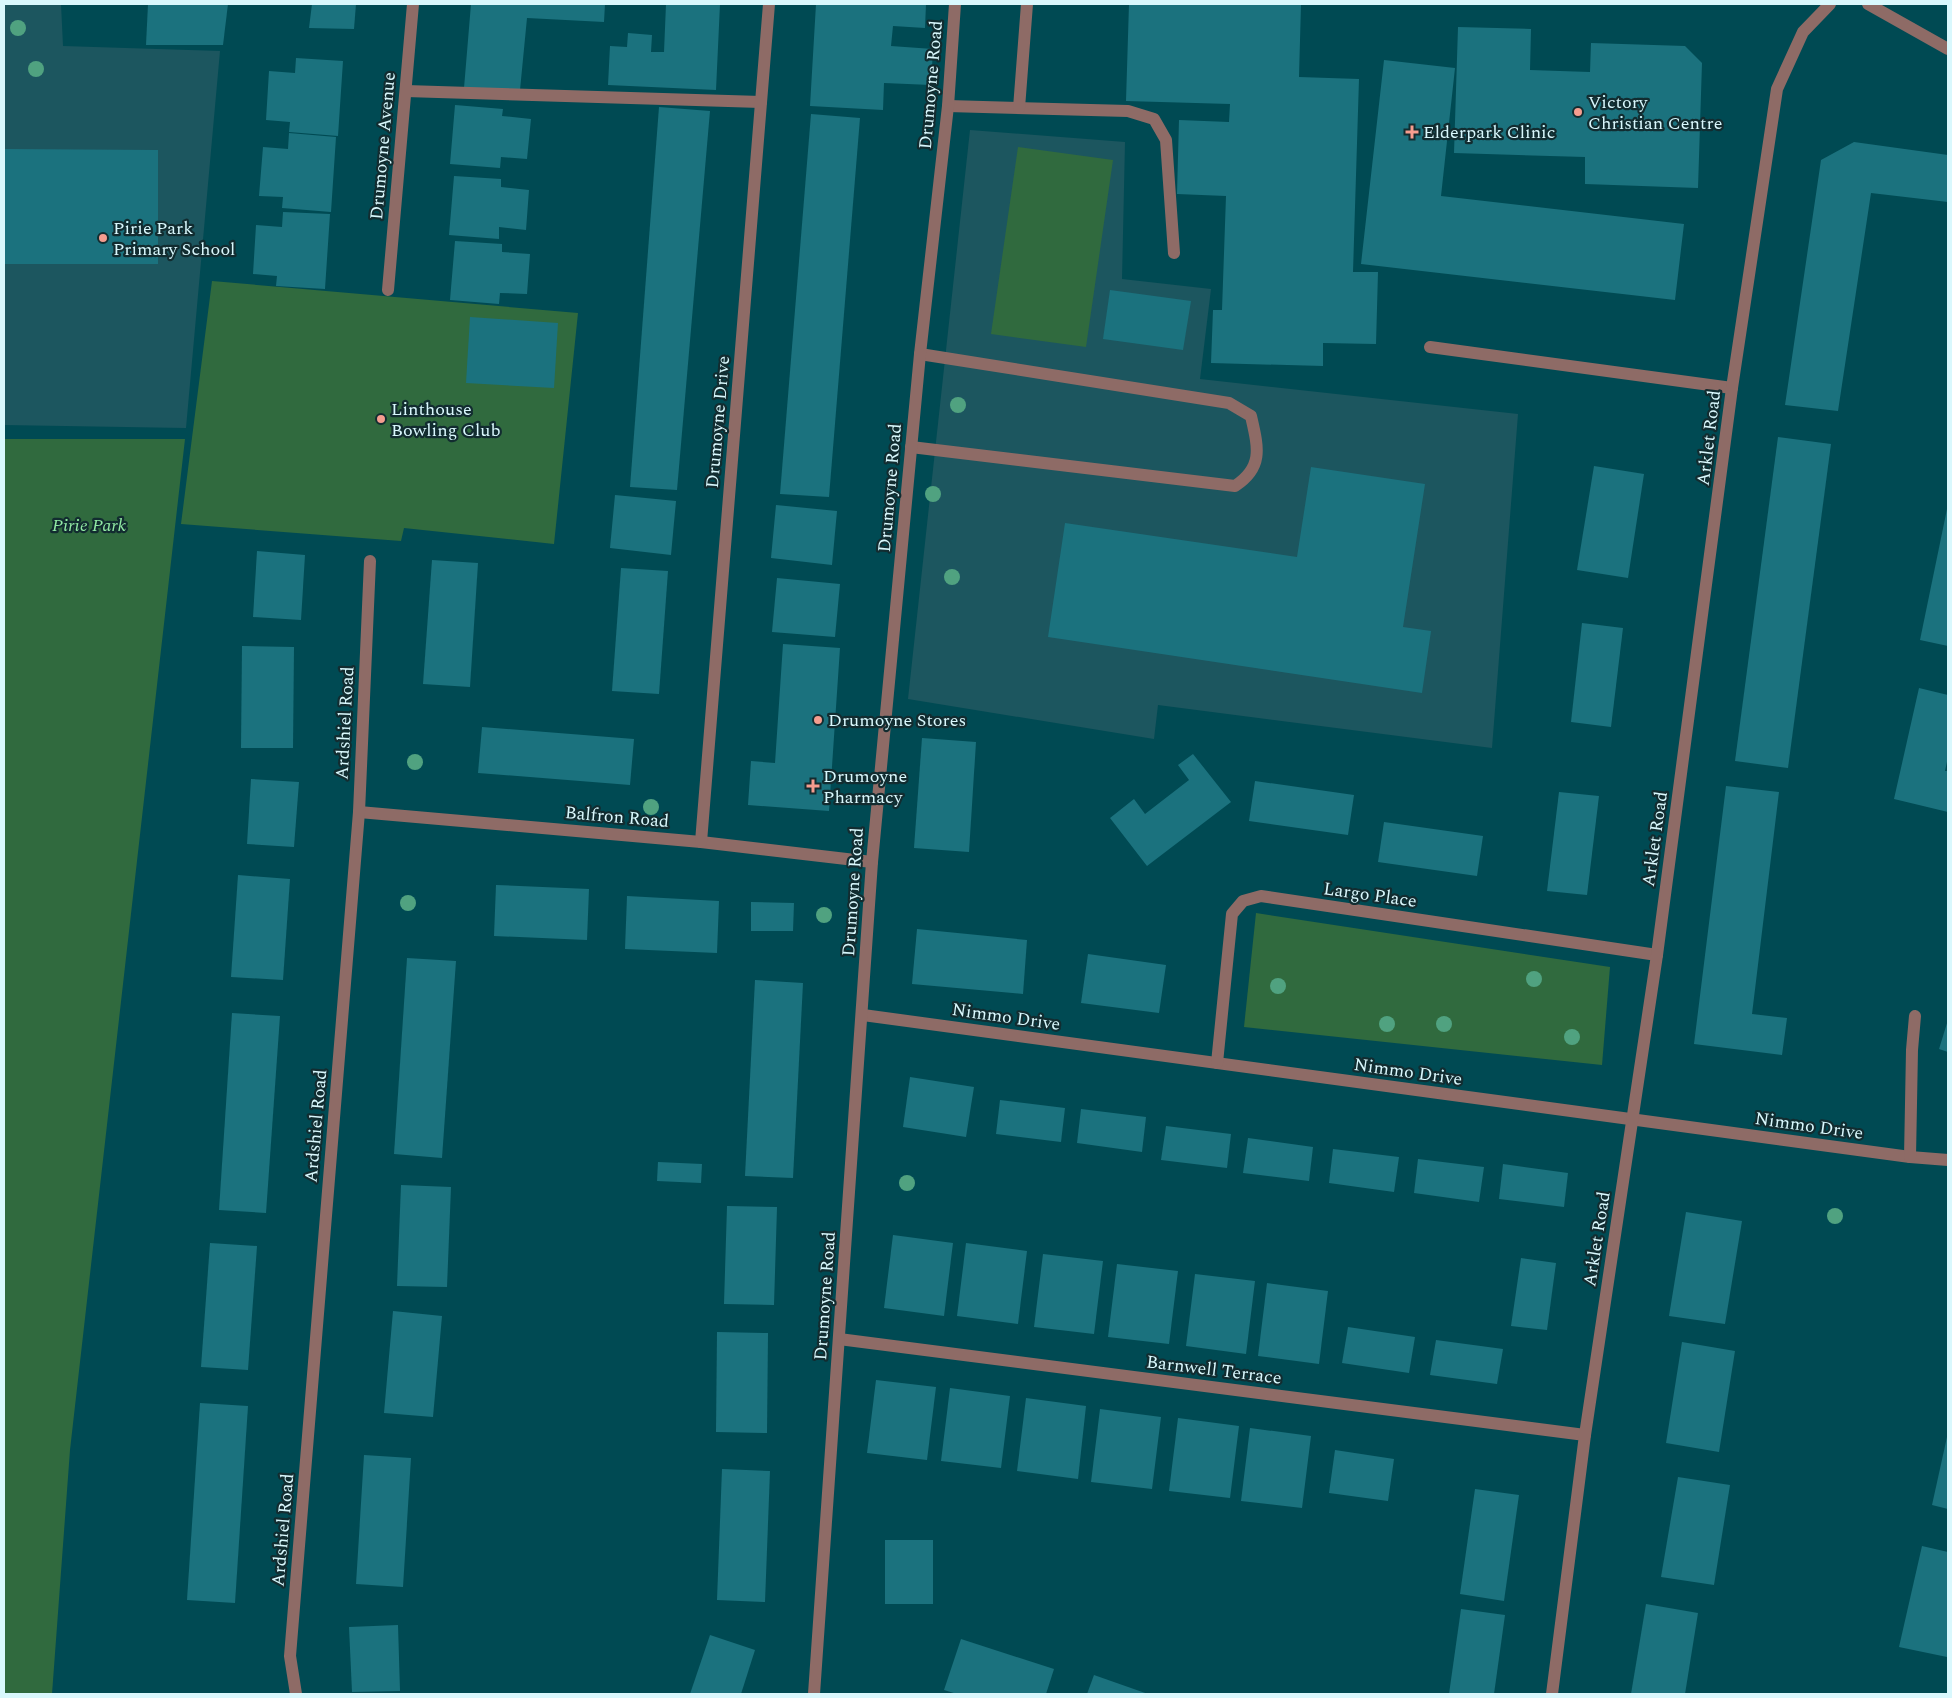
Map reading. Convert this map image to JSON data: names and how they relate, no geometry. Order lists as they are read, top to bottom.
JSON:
{
  "streets": {
    "street": [
      "Drumoyne Road",
      "Drumoyne Avenue",
      "Drumoyne Drive",
      "Arklet Road",
      "Ardshiel Road",
      "Balfron Road",
      "Largo Place",
      "Nimmo Drive",
      "Barnwell Terrace"
    ]
  },
  "crossings": [
    ["Drumoyne Road", "Balfron Road"],
    ["Drumoyne Road", "Nimmo Drive"],
    ["Drumoyne Road", "Barnwell Terrace"],
    ["Drumoyne Drive", "Balfron Road"],
    ["Arklet Road", "Largo Place"],
    ["Arklet Road", "Nimmo Drive"],
    ["Arklet Road", "Barnwell Terrace"],
    ["Ardshiel Road", "Balfron Road"],
    ["Largo Place", "Nimmo Drive"]
  ],
  "parks": ["Pirie Park"],
  "places": {
    "other": [
      "Victory Christian Centre",
      "Pirie Park Primary School",
      "Linthouse Bowling Club",
      "Drumoyne Stores"
    ],
    "health": ["Elderpark Clinic", "Drumoyne Pharmacy"]
  }
}
